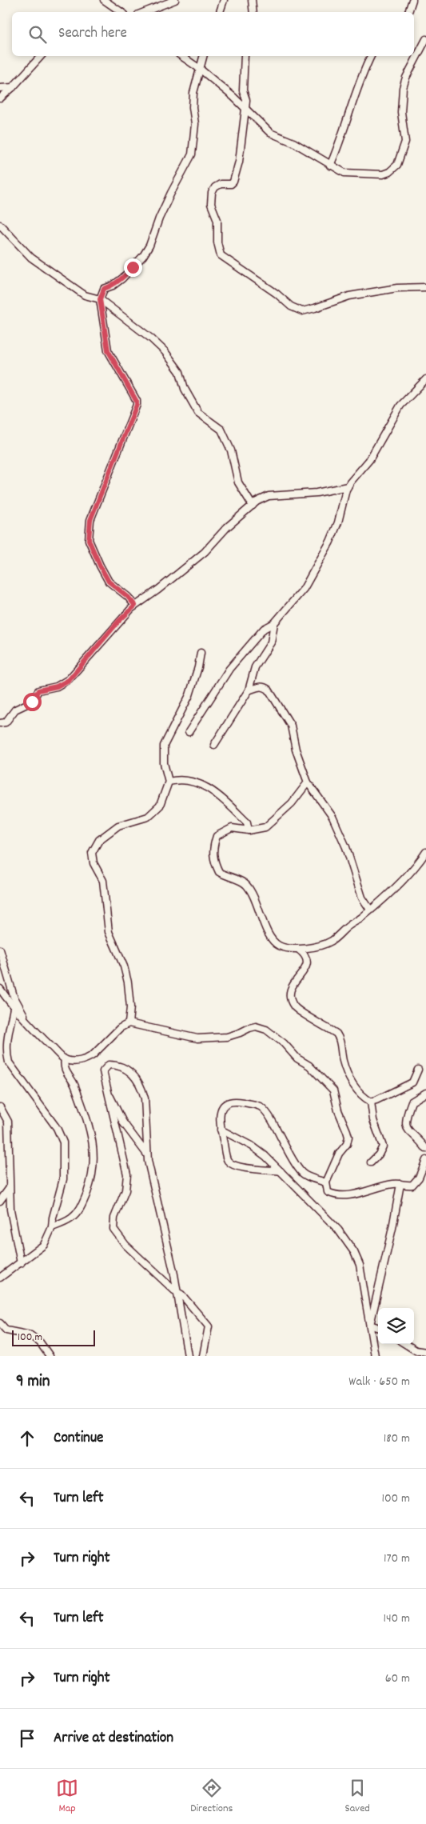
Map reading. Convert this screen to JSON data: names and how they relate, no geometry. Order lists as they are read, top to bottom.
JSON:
{
  "scale_bar": "100 m",
  "page": {
    "search": "Search here",
    "scale": "100 m",
    "heading": ["9 min", "Walk · 650 m"],
    "list": [
      ["Continue", "180 m"],
      ["Turn left", "100 m"],
      ["Turn right", "170 m"],
      ["Turn left", "140 m"],
      ["Turn right", "60 m"],
      "Arrive at destination"
    ],
    "nav": ["Map", "Directions", "Saved"]
  }
}
